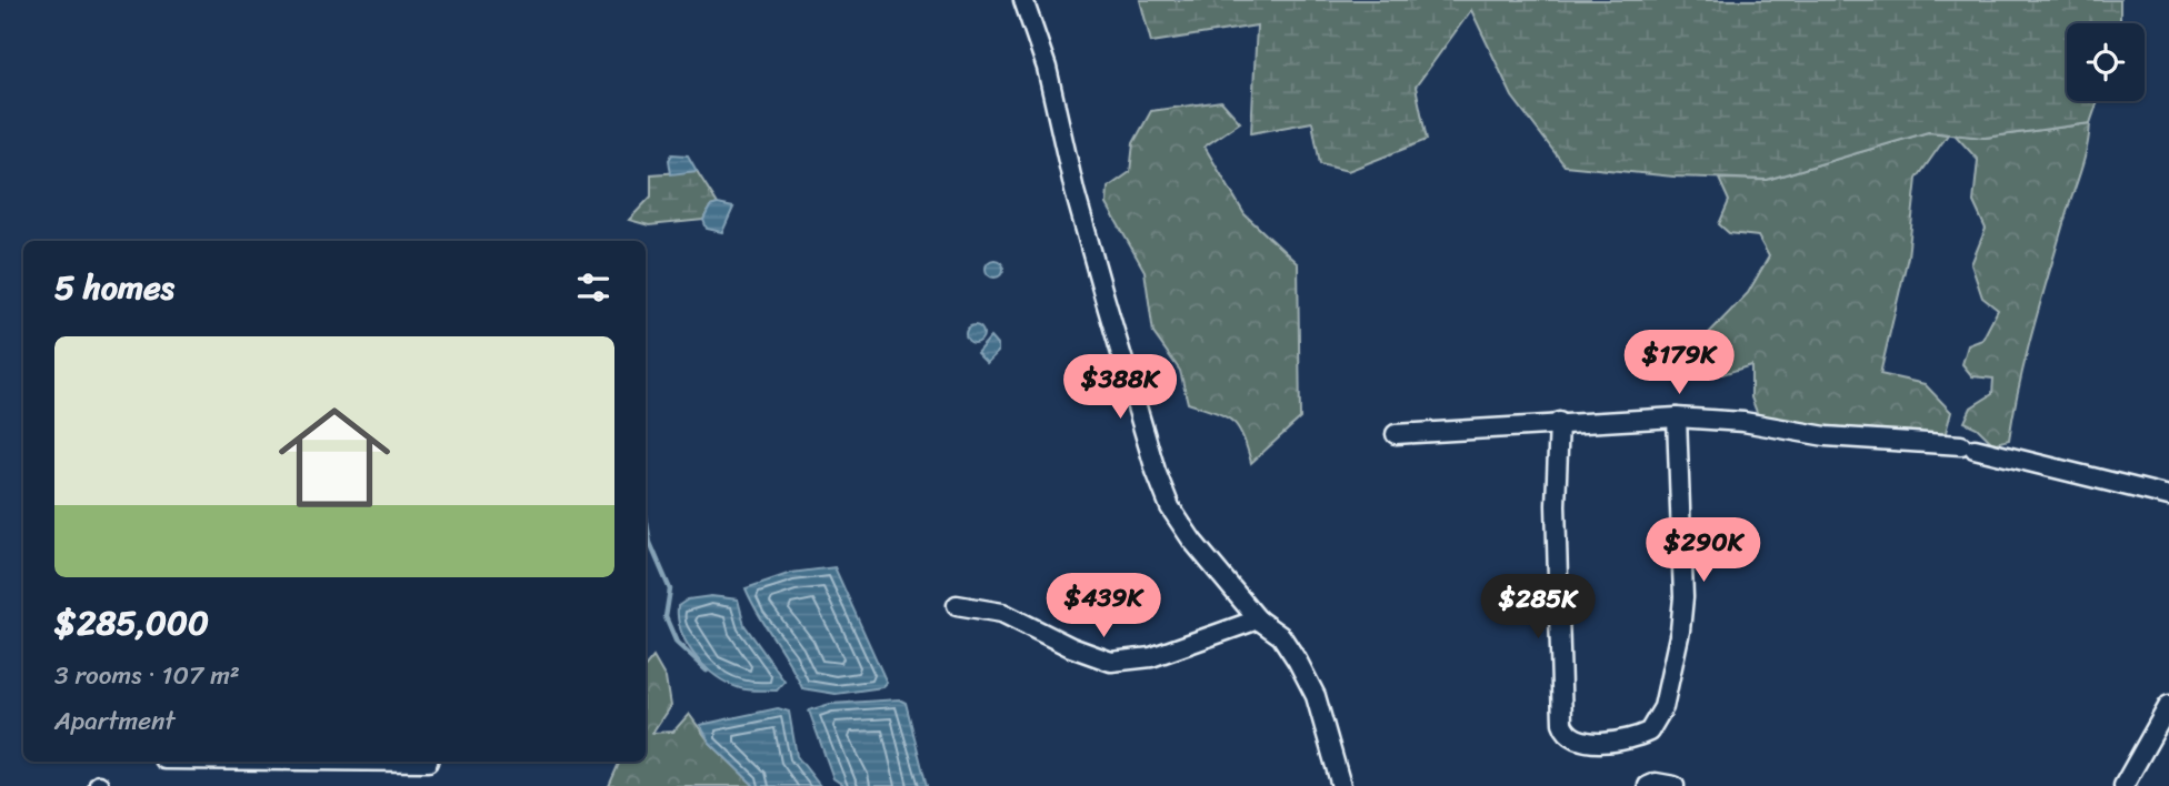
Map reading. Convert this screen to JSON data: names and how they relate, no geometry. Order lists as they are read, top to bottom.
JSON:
{
  "page": {
    "heading": "5 homes",
    "price": [
      "$179K",
      "$388K",
      "$290K",
      "$439K",
      "$285K"
    ],
    "list": [
      {
        "name": "$285,000",
        "note": "3 rooms · 107 m² · Apartment"
      }
    ]
  }
}
